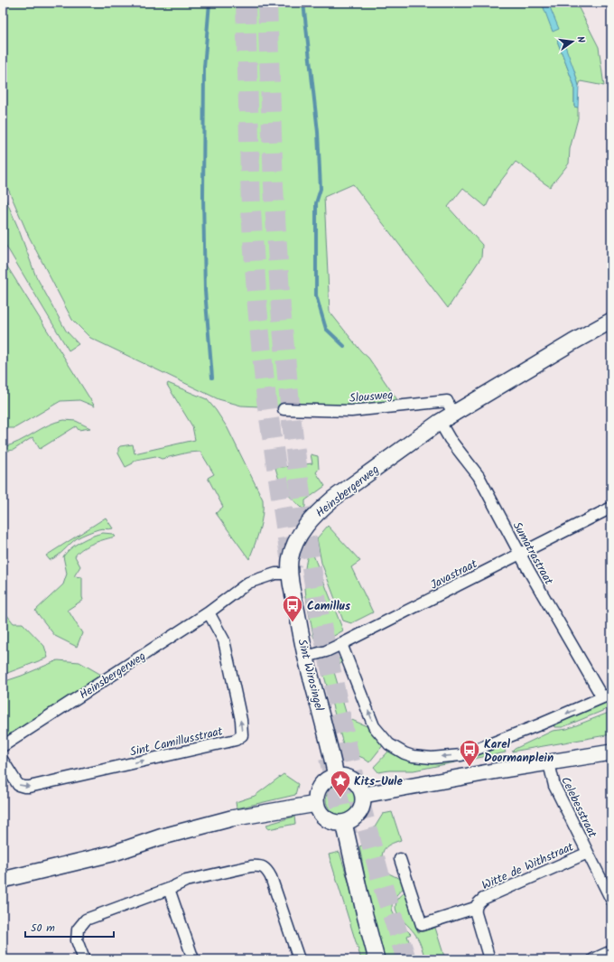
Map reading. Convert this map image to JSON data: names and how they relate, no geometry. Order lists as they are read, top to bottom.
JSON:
{
  "streets": {
    "street": [
      "Slousweg",
      "Heinsbergerweg",
      "Sumatrastraat",
      "Javastraat",
      "Sint Wirosingel",
      "Sint Camillusstraat",
      "Celebesstraat",
      "Witte de Withstraat"
    ]
  },
  "crossings": [
    ["Slousweg", "Heinsbergerweg"],
    ["Heinsbergerweg", "Sumatrastraat"],
    ["Heinsbergerweg", "Sint Wirosingel"],
    ["Heinsbergerweg", "Sint Camillusstraat"],
    ["Sumatrastraat", "Javastraat"],
    ["Javastraat", "Sint Wirosingel"],
    ["Celebesstraat", "Witte de Withstraat"]
  ],
  "places": {
    "bus stop": ["Camillus", "Karel Doormanplein"],
    "place": ["Kits-Uule"]
  },
  "scale_bar": "50 m",
  "north": "right"
}
